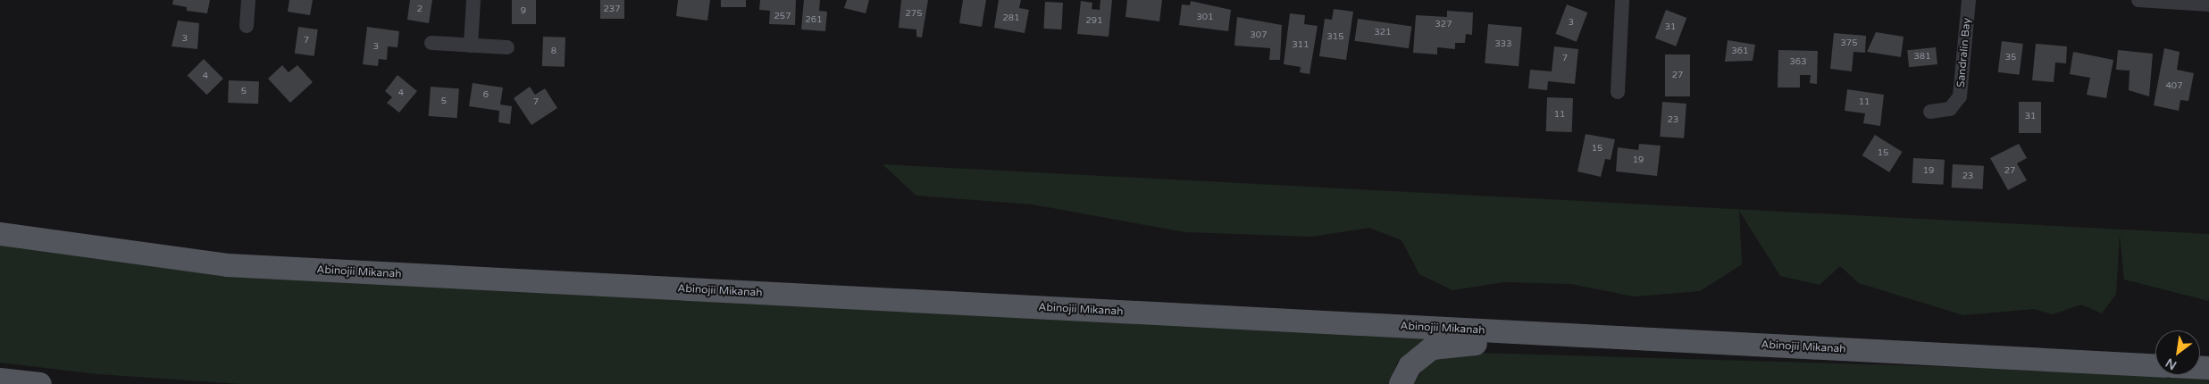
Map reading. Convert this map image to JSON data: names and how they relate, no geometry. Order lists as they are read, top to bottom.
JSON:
{
  "streets": {
    "main road": ["Abinojii Mikanah"],
    "street": ["Sandralin Bay"]
  },
  "house_numbers": [
    "2",
    "237",
    "9",
    "275",
    "257",
    "301",
    "281",
    "261",
    "291",
    "3",
    "327",
    "31",
    "321",
    "307",
    "315",
    "3",
    "7",
    "375",
    "333",
    "311",
    "3",
    "8",
    "361",
    "381",
    "35",
    "7",
    "363",
    "27",
    "4",
    "407",
    "5",
    "4",
    "6",
    "5",
    "7",
    "11",
    "11",
    "31",
    "23",
    "15",
    "15",
    "19",
    "19",
    "27",
    "23"
  ],
  "north": "bottom left"
}
